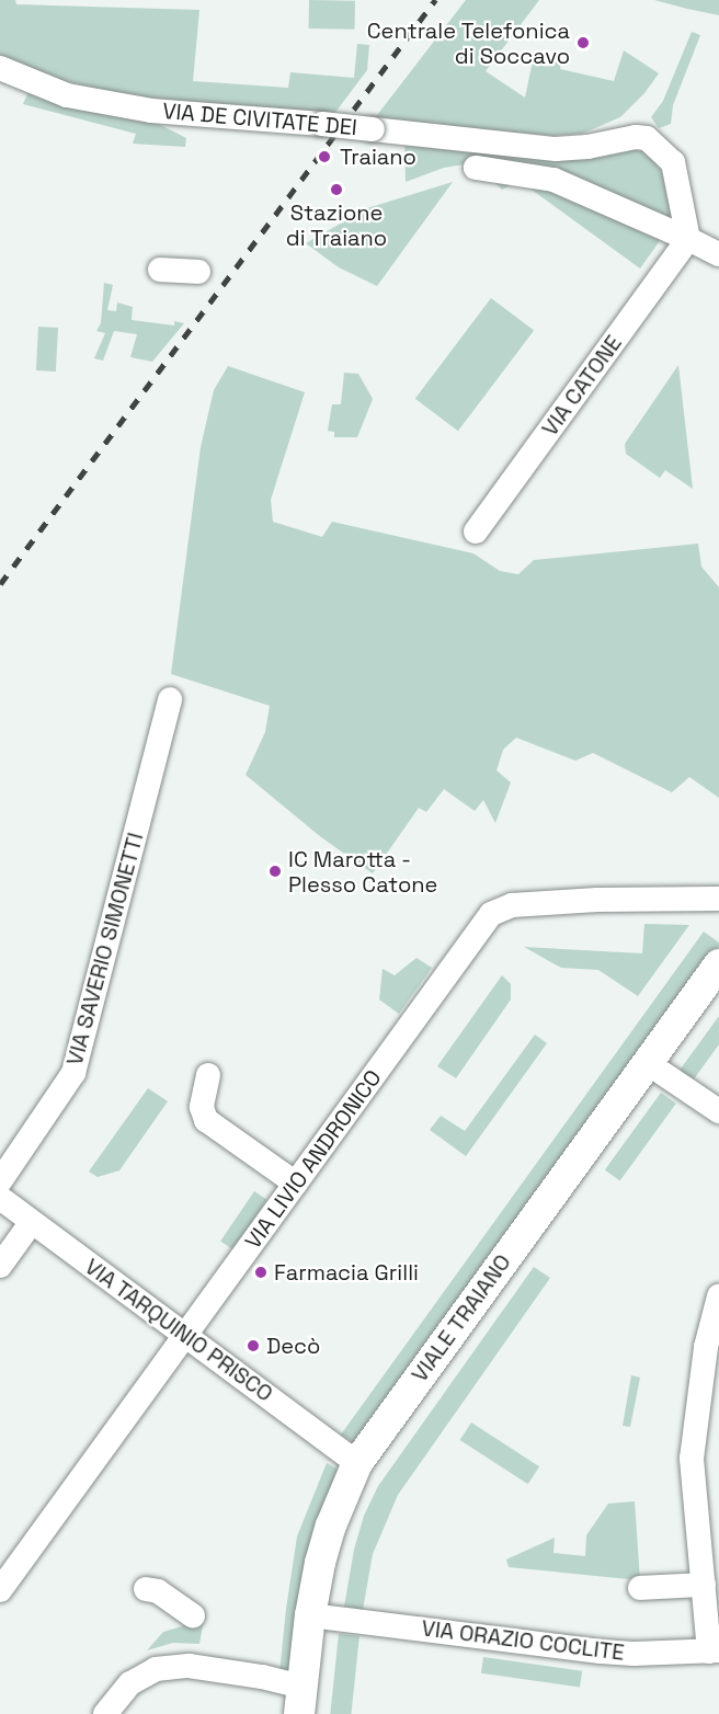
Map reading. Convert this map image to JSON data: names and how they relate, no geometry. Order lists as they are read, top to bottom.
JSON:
{
  "streets": {
    "main road": ["VIALE TRAIANO"],
    "street": [
      "VIA DE CIVITATE DEI",
      "VIA CATONE",
      "VIA SAVERIO SIMONETTI",
      "VIA LIVIO ANDRONICO",
      "VIA TARQUINIO PRISCO",
      "VIA ORAZIO COCLITE"
    ]
  },
  "crossings": [
    ["VIA DE CIVITATE DEI", "VIA CATONE"],
    ["VIA LIVIO ANDRONICO", "VIA TARQUINIO PRISCO"],
    ["VIALE TRAIANO", "VIA TARQUINIO PRISCO"],
    ["VIALE TRAIANO", "VIA ORAZIO COCLITE"]
  ],
  "places": [
    "Centrale Telefonica di Soccavo",
    "Traiano",
    "Stazione di Traiano",
    "IC Marotta - Plesso Catone",
    "Farmacia Grilli",
    "Decò"
  ]
}
